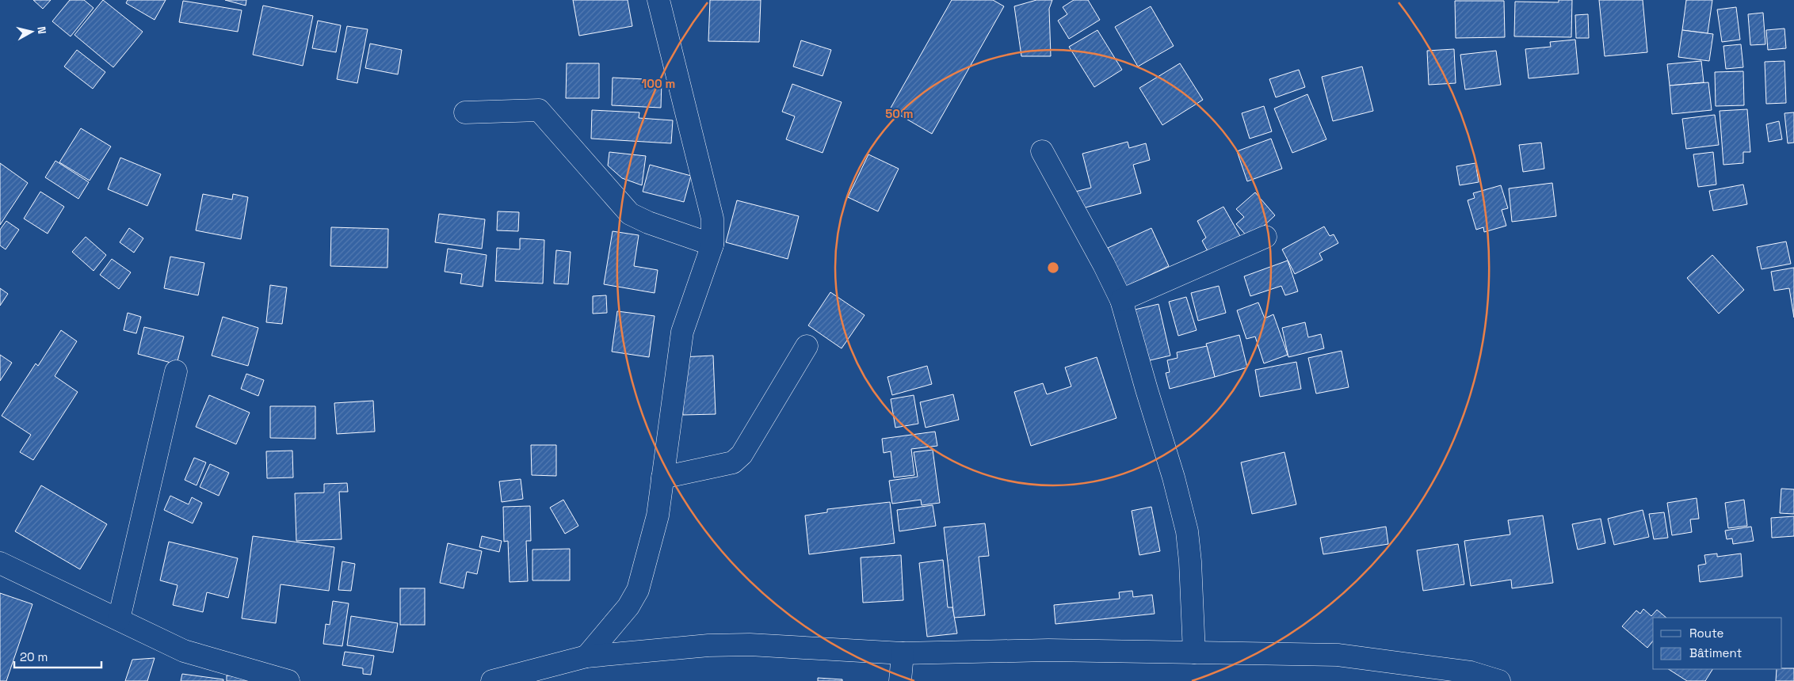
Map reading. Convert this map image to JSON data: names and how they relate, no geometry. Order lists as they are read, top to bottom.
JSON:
{
  "legend": ["Route", "Bâtiment"],
  "scale_bar": "20 m",
  "north": "right",
  "rings": ["100 m", "50 m"]
}
